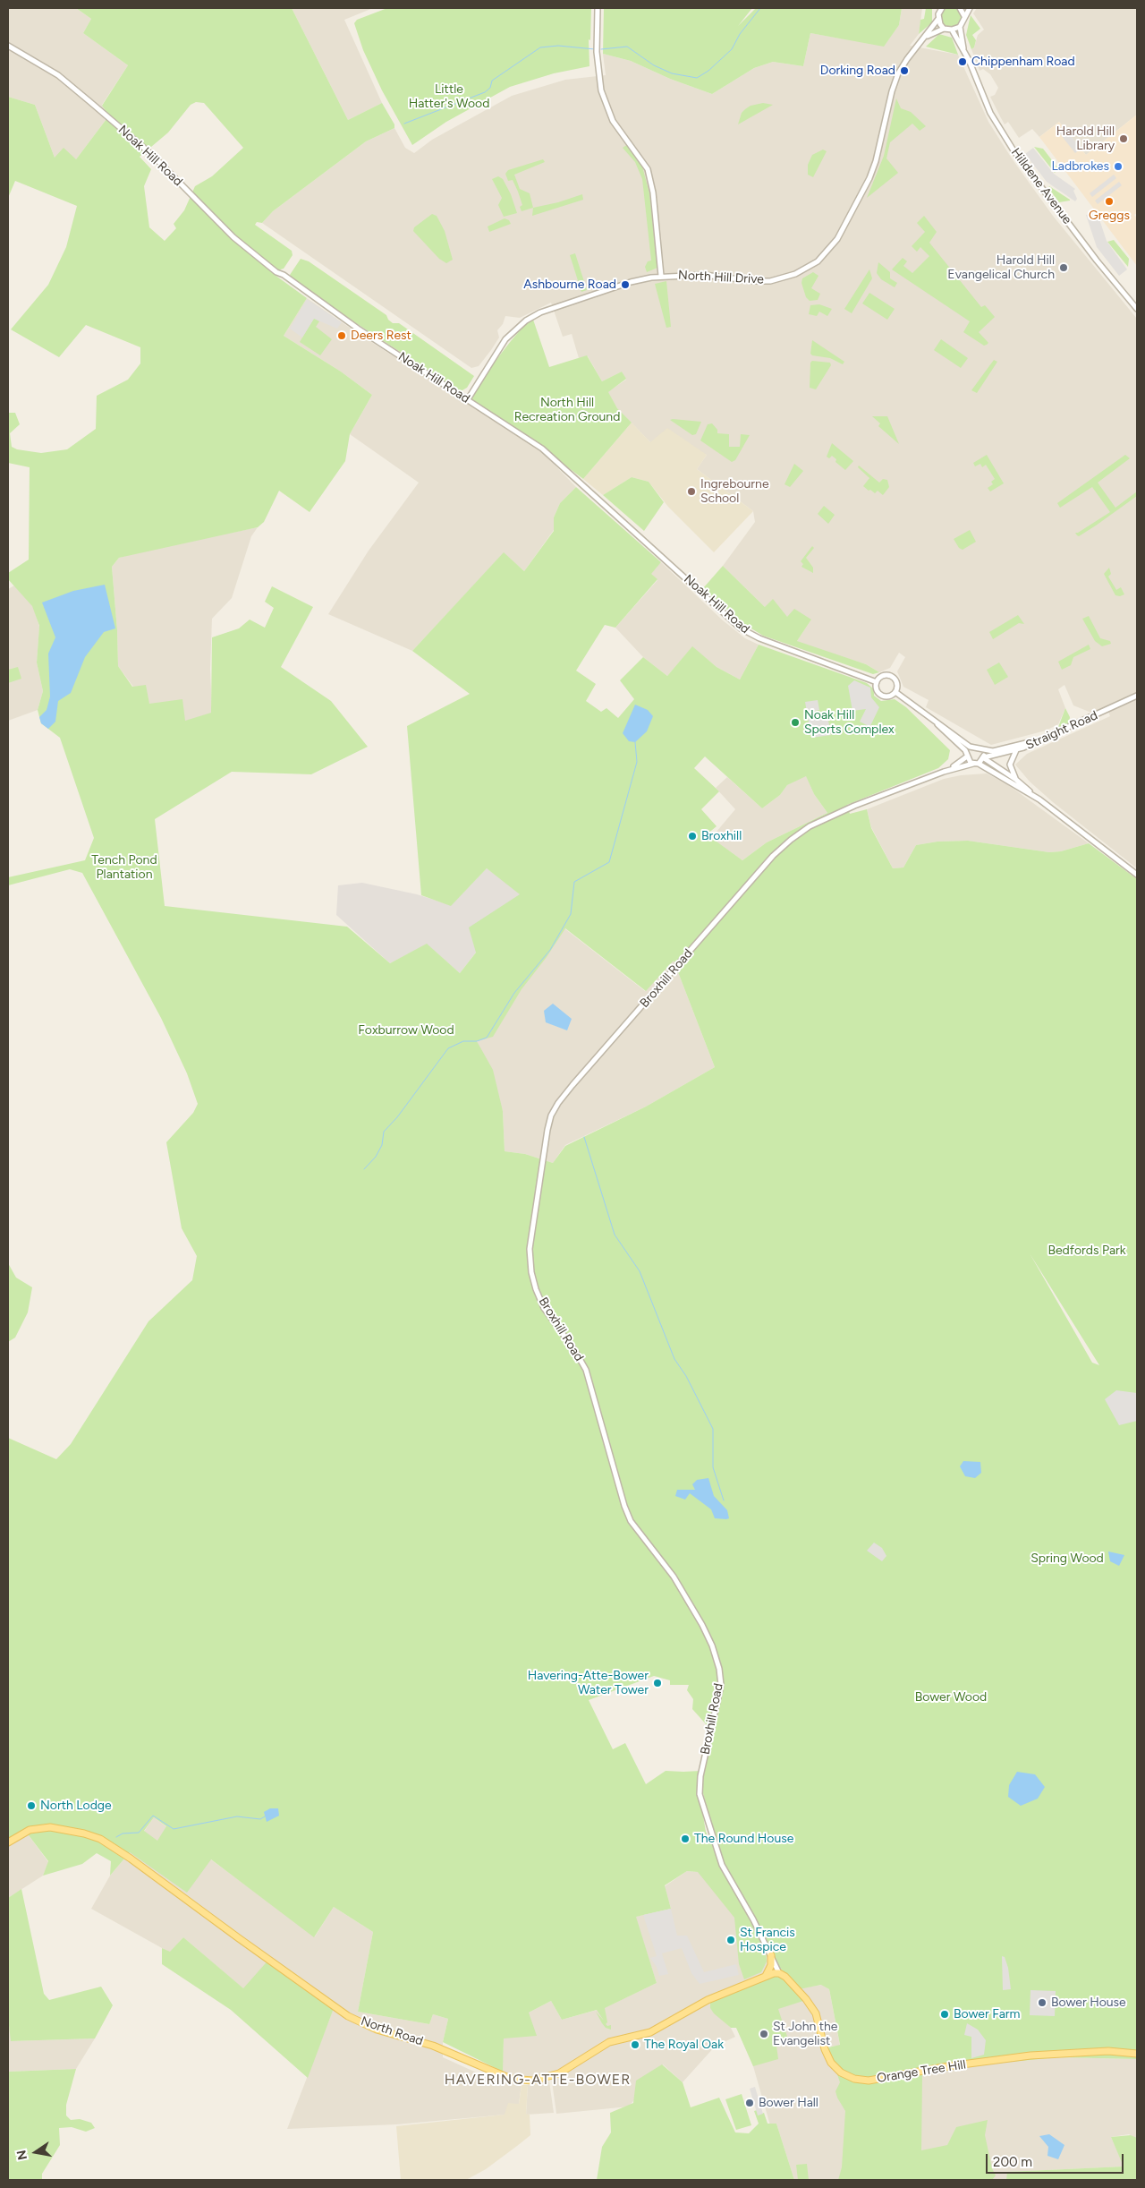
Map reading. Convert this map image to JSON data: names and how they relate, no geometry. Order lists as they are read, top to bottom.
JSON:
{
  "streets": {
    "main road": ["North Road", "Orange Tree Hill"],
    "street": [
      "Noak Hill Road",
      "Hilldene Avenue",
      "North Hill Drive",
      "Straight Road",
      "Broxhill Road"
    ]
  },
  "crossings": [
    ["Noak Hill Road", "North Hill Drive"],
    ["Noak Hill Road", "Straight Road"],
    ["Noak Hill Road", "Broxhill Road"],
    ["Straight Road", "Broxhill Road"],
    ["Broxhill Road", "Orange Tree Hill"]
  ],
  "districts": ["HAVERING-ATTE-BOWER"],
  "parks": [
    "Little Hatter's Wood",
    "North Hill Recreation Ground",
    "Tench Pond Plantation",
    "Foxburrow Wood",
    "Bedfords Park",
    "Spring Wood",
    "Bower Wood"
  ],
  "places": [
    "Chippenham Road",
    "Dorking Road",
    "Harold Hill Library",
    "Ladbrokes",
    "Greggs",
    "Harold Hill Evangelical Church",
    "Ashbourne Road",
    "Deers Rest",
    "Ingrebourne School",
    "Noak Hill Sports Complex",
    "Broxhill",
    "Havering-Atte-Bower Water Tower",
    "North Lodge",
    "The Round House",
    "St Francis Hospice",
    "Bower House",
    "Bower Farm",
    "St John the Evangelist",
    "The Royal Oak",
    "Bower Hall"
  ],
  "scale_bar": "200 m",
  "north": "left"
}
